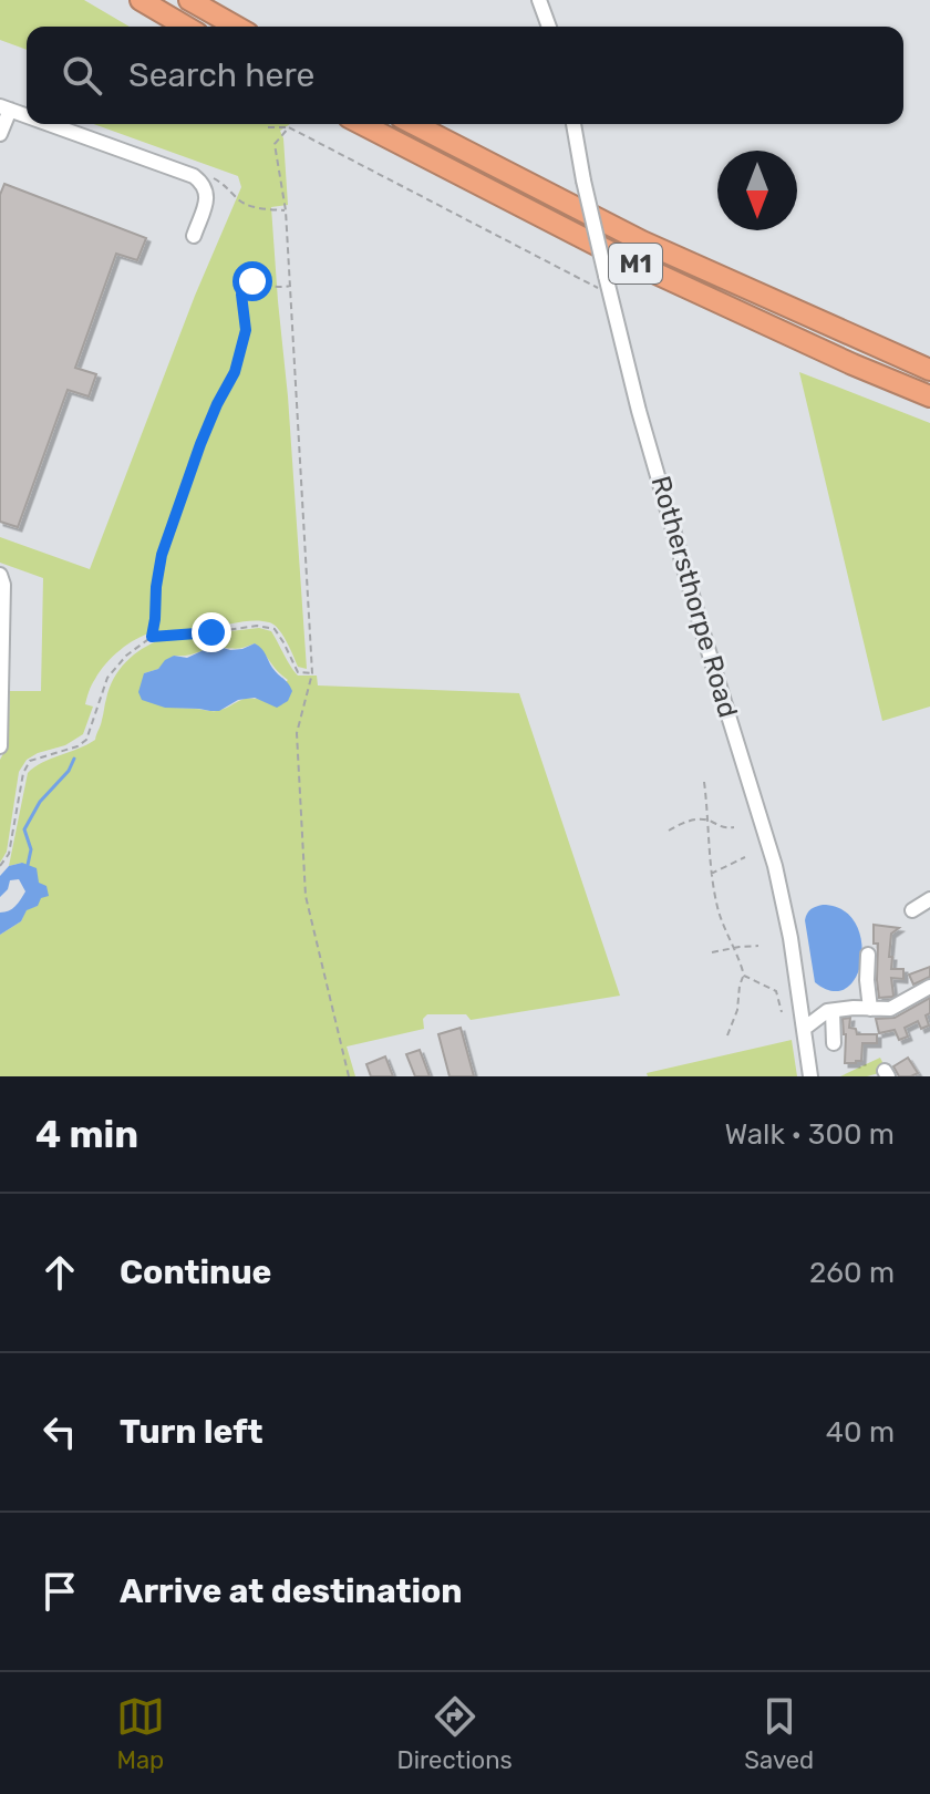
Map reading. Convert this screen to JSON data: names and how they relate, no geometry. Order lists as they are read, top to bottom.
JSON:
{
  "streets": {
    "highway": ["M1"],
    "street": ["Rothersthorpe Road"]
  },
  "north": "bottom",
  "page": {
    "search": "Search here",
    "heading": ["4 min", "Walk · 300 m"],
    "list": [
      ["Continue", "260 m"],
      ["Turn left", "40 m"],
      "Arrive at destination"
    ],
    "nav": ["Map", "Directions", "Saved"]
  }
}
